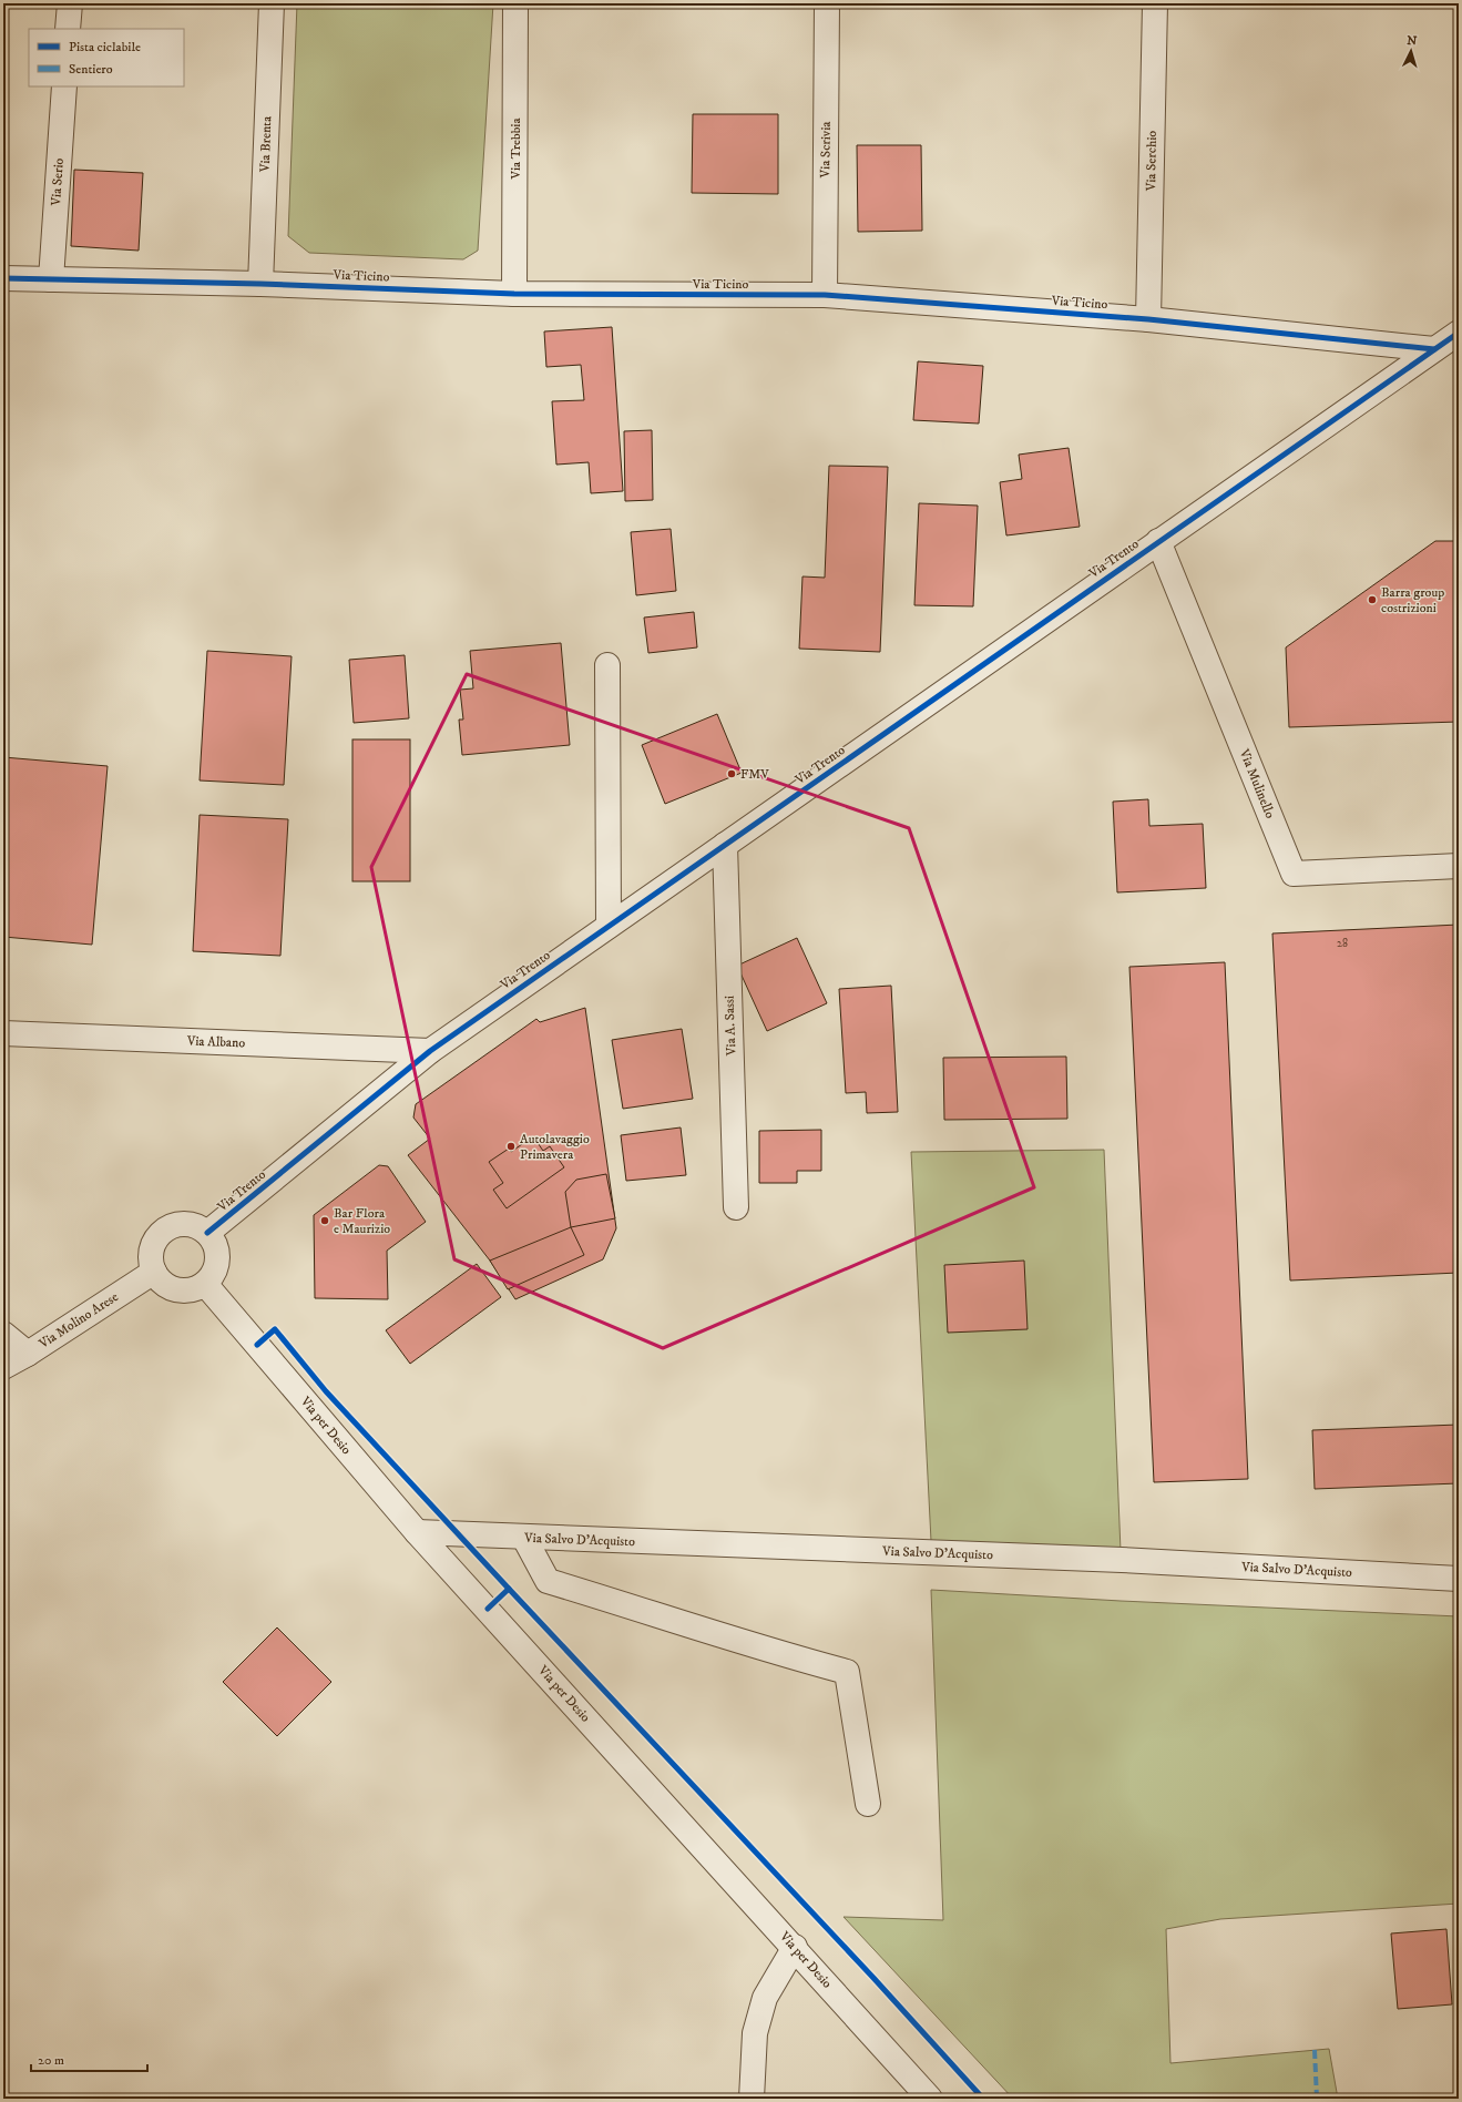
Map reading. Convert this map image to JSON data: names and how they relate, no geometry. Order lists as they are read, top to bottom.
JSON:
{
  "streets": {
    "street": [
      "Via Brenta",
      "Via Trebbia",
      "Via Scrivia",
      "Via Serchio",
      "Via Serio",
      "Via Ticino",
      "Via Trento",
      "Via Mulinello",
      "Via A. Sassi",
      "Via Albano",
      "Via Molino Arese",
      "Via per Desio",
      "Via Salvo D'Acquisto"
    ]
  },
  "crossings": [
    ["Via Brenta", "Via Ticino"],
    ["Via Trebbia", "Via Ticino"],
    ["Via Scrivia", "Via Ticino"],
    ["Via Serchio", "Via Ticino"],
    ["Via Serio", "Via Ticino"],
    ["Via Ticino", "Via Trento"],
    ["Via Trento", "Via Mulinello"],
    ["Via Trento", "Via A. Sassi"],
    ["Via Trento", "Via Albano"],
    ["Via Trento", "Via Molino Arese"],
    ["Via Trento", "Via per Desio"],
    ["Via Molino Arese", "Via per Desio"],
    ["Via per Desio", "Via Salvo D'Acquisto"]
  ],
  "places": [
    "Barra group costrizioni",
    "FMV",
    "Autolavaggio Primavera",
    "Bar Flora e Maurizio"
  ],
  "house_numbers": ["28"],
  "legend": ["Pista ciclabile", "Sentiero"],
  "scale_bar": "20 m",
  "north": "top"
}
